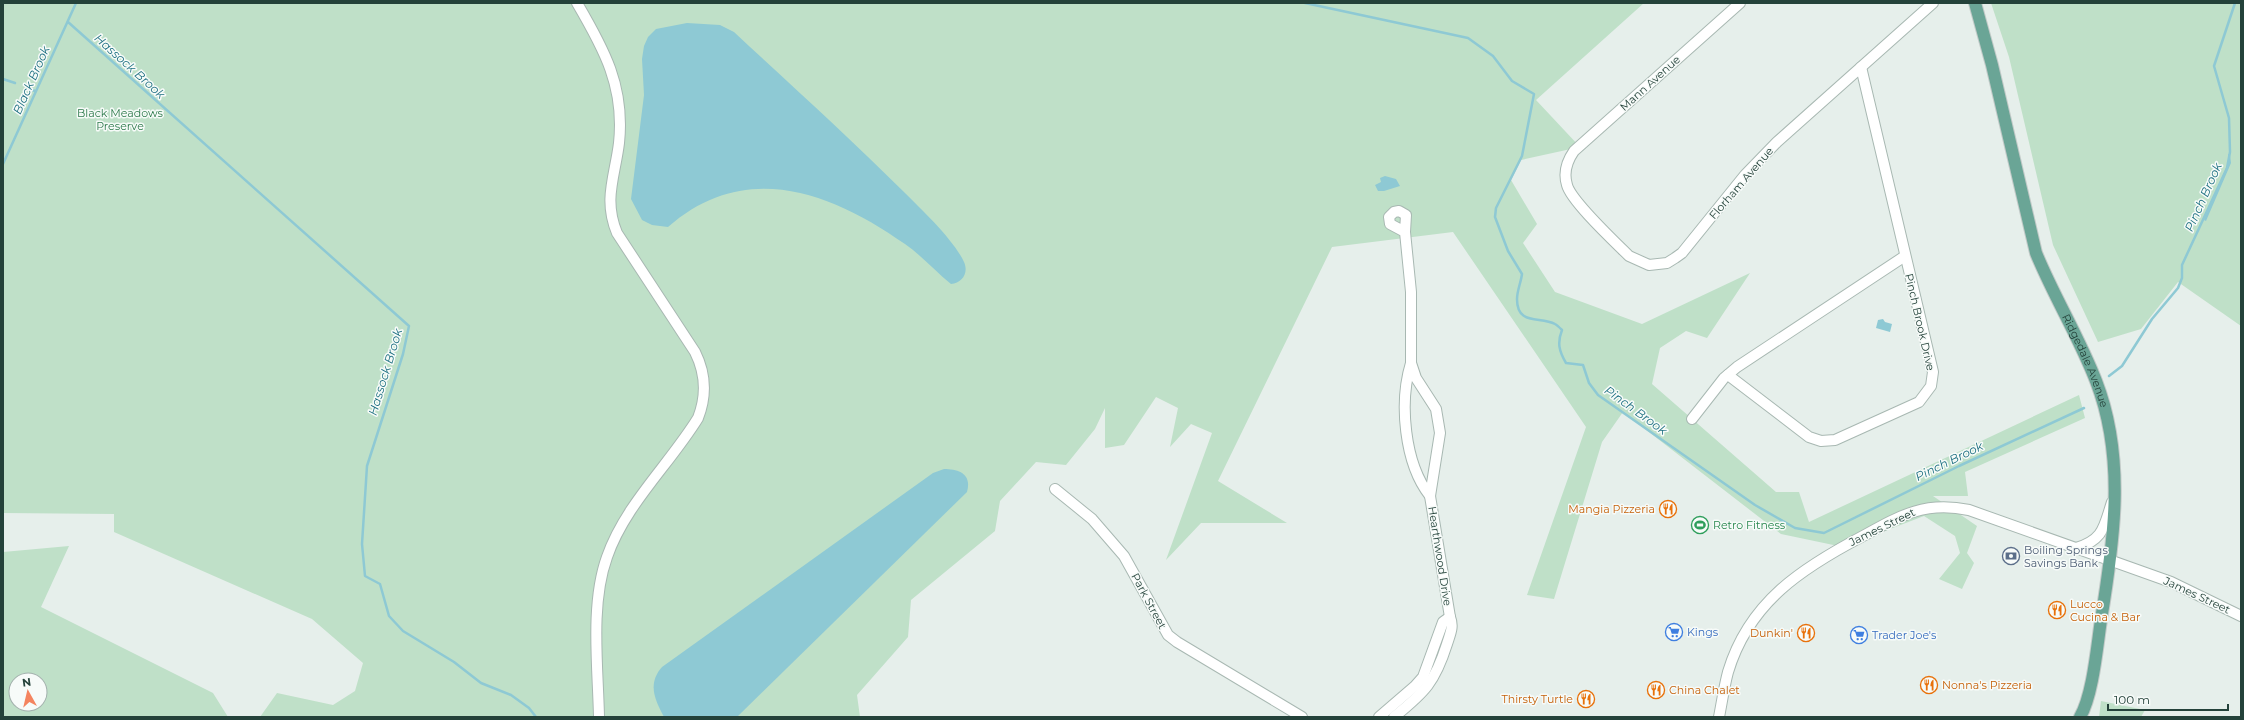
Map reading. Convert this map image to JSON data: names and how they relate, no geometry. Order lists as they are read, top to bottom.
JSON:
{
  "streets": {
    "main road": ["Ridgedale Avenue"],
    "street": [
      "Mann Avenue",
      "Florham Avenue",
      "Pinch Brook Drive",
      "James Street",
      "Hearthwood Drive",
      "Park Street"
    ]
  },
  "crossings": [
    ["Mann Avenue", "Florham Avenue"],
    ["Florham Avenue", "Pinch Brook Drive"],
    ["Ridgedale Avenue", "James Street"]
  ],
  "water": ["Hassock Brook", "Black Brook", "Pinch Brook"],
  "parks": ["Black Meadows Preserve"],
  "places": {
    "restaurant": [
      "Mangia Pizzeria",
      "Lucco Cucina & Bar",
      "Dunkin'",
      "Nonna's Pizzeria",
      "China Chalet",
      "Thirsty Turtle"
    ],
    "sports": ["Retro Fitness"],
    "bank": ["Boiling Springs Savings Bank"],
    "supermarket": ["Kings", "Trader Joe's"]
  },
  "scale_bar": "100 m",
  "north": "top"
}
